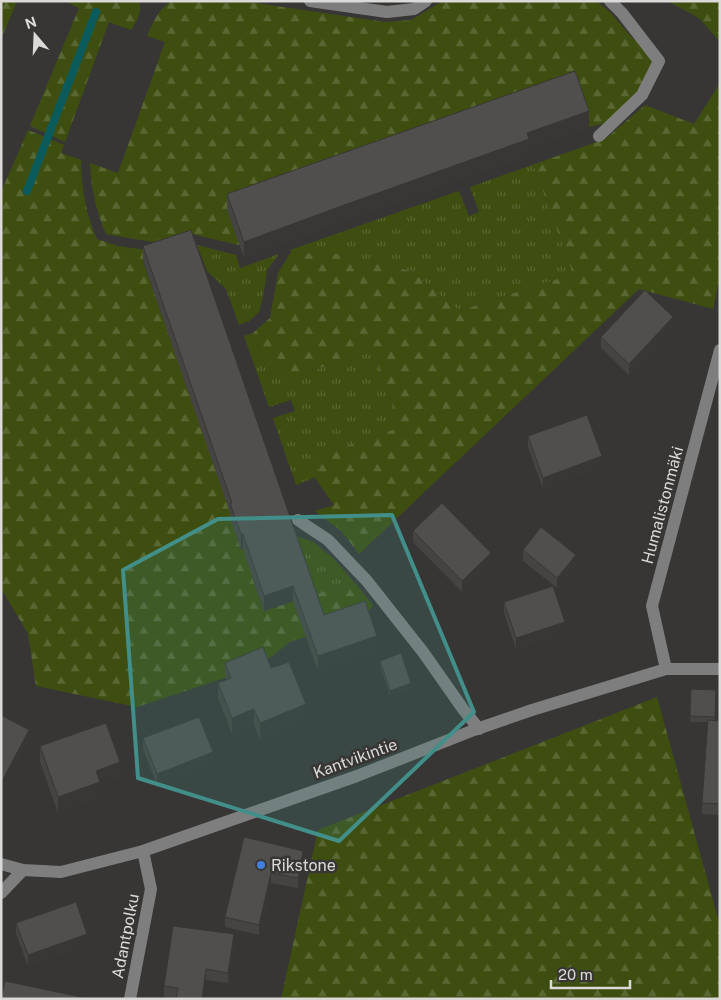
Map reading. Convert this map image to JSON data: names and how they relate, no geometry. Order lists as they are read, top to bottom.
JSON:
{
  "streets": {
    "street": ["Humalistonmäki", "Kantvikintie", "Adantpolku"]
  },
  "crossings": [
    ["Humalistonmäki", "Kantvikintie"],
    ["Kantvikintie", "Adantpolku"]
  ],
  "places": ["Rikstone"],
  "scale_bar": "20 m",
  "north": "top"
}
